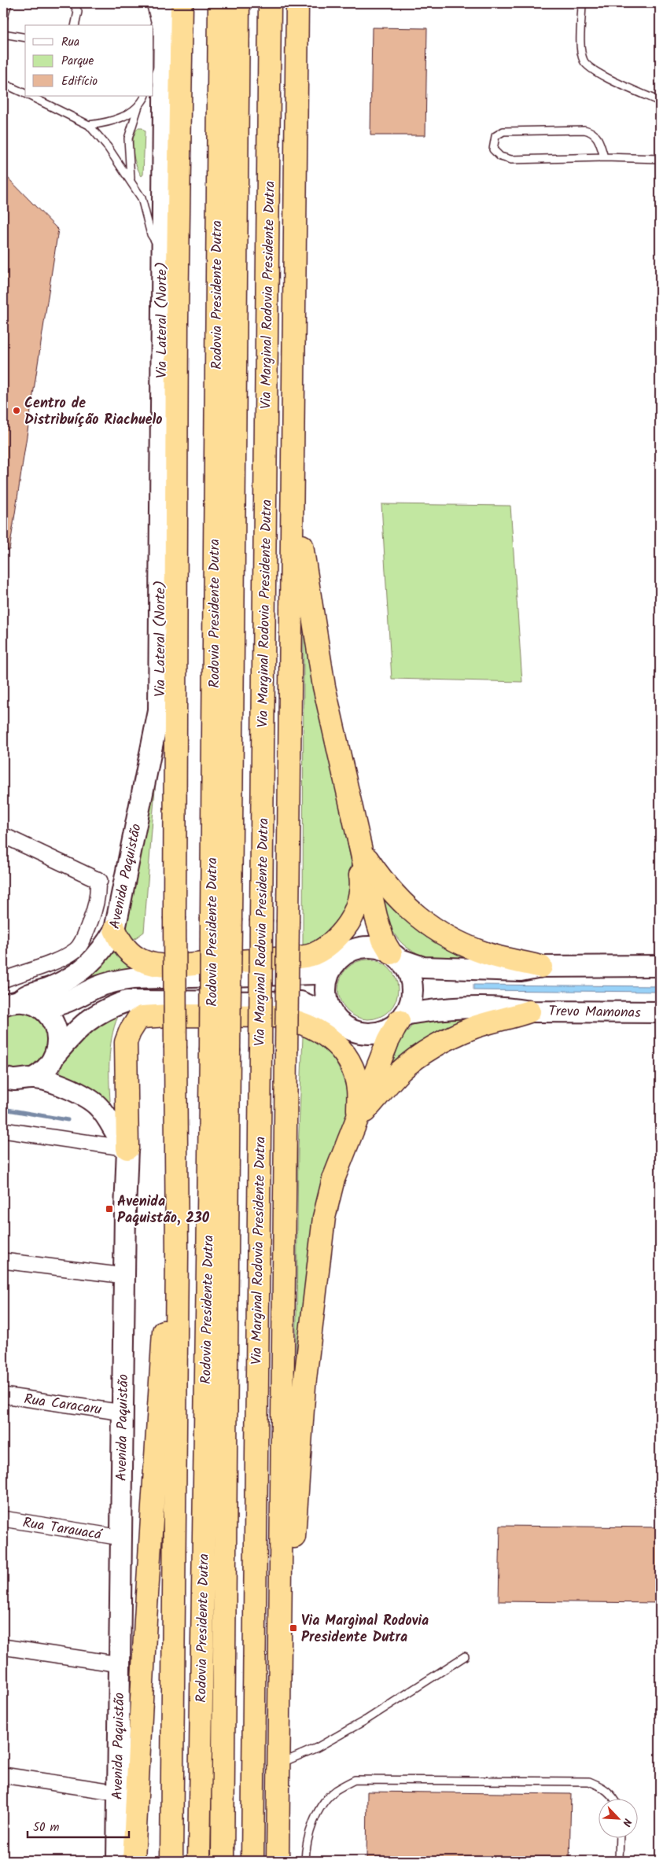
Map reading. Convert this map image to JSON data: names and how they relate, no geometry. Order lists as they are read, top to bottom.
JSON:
{
  "streets": {
    "highway": ["Rodovia Presidente Dutra", "Via Marginal Rodovia Presidente Dutra"],
    "main road": ["Via Lateral (Norte)", "Avenida Paquistão", "Trevo Mamonas"],
    "street": ["Rua Caracaru", "Rua Tarauacá"]
  },
  "crossings": [
    ["Via Lateral (Norte)", "Avenida Paquistão"],
    ["Avenida Paquistão", "Rua Caracaru"],
    ["Avenida Paquistão", "Rua Tarauacá"]
  ],
  "places": {
    "other": ["Centro de Distribuíção Riachuelo"],
    "transit": ["Avenida Paquistão, 230", "Via Marginal Rodovia Presidente Dutra"]
  },
  "legend": ["Rua", "Parque", "Edifício"],
  "scale_bar": "50 m",
  "north": "bottom right"
}
